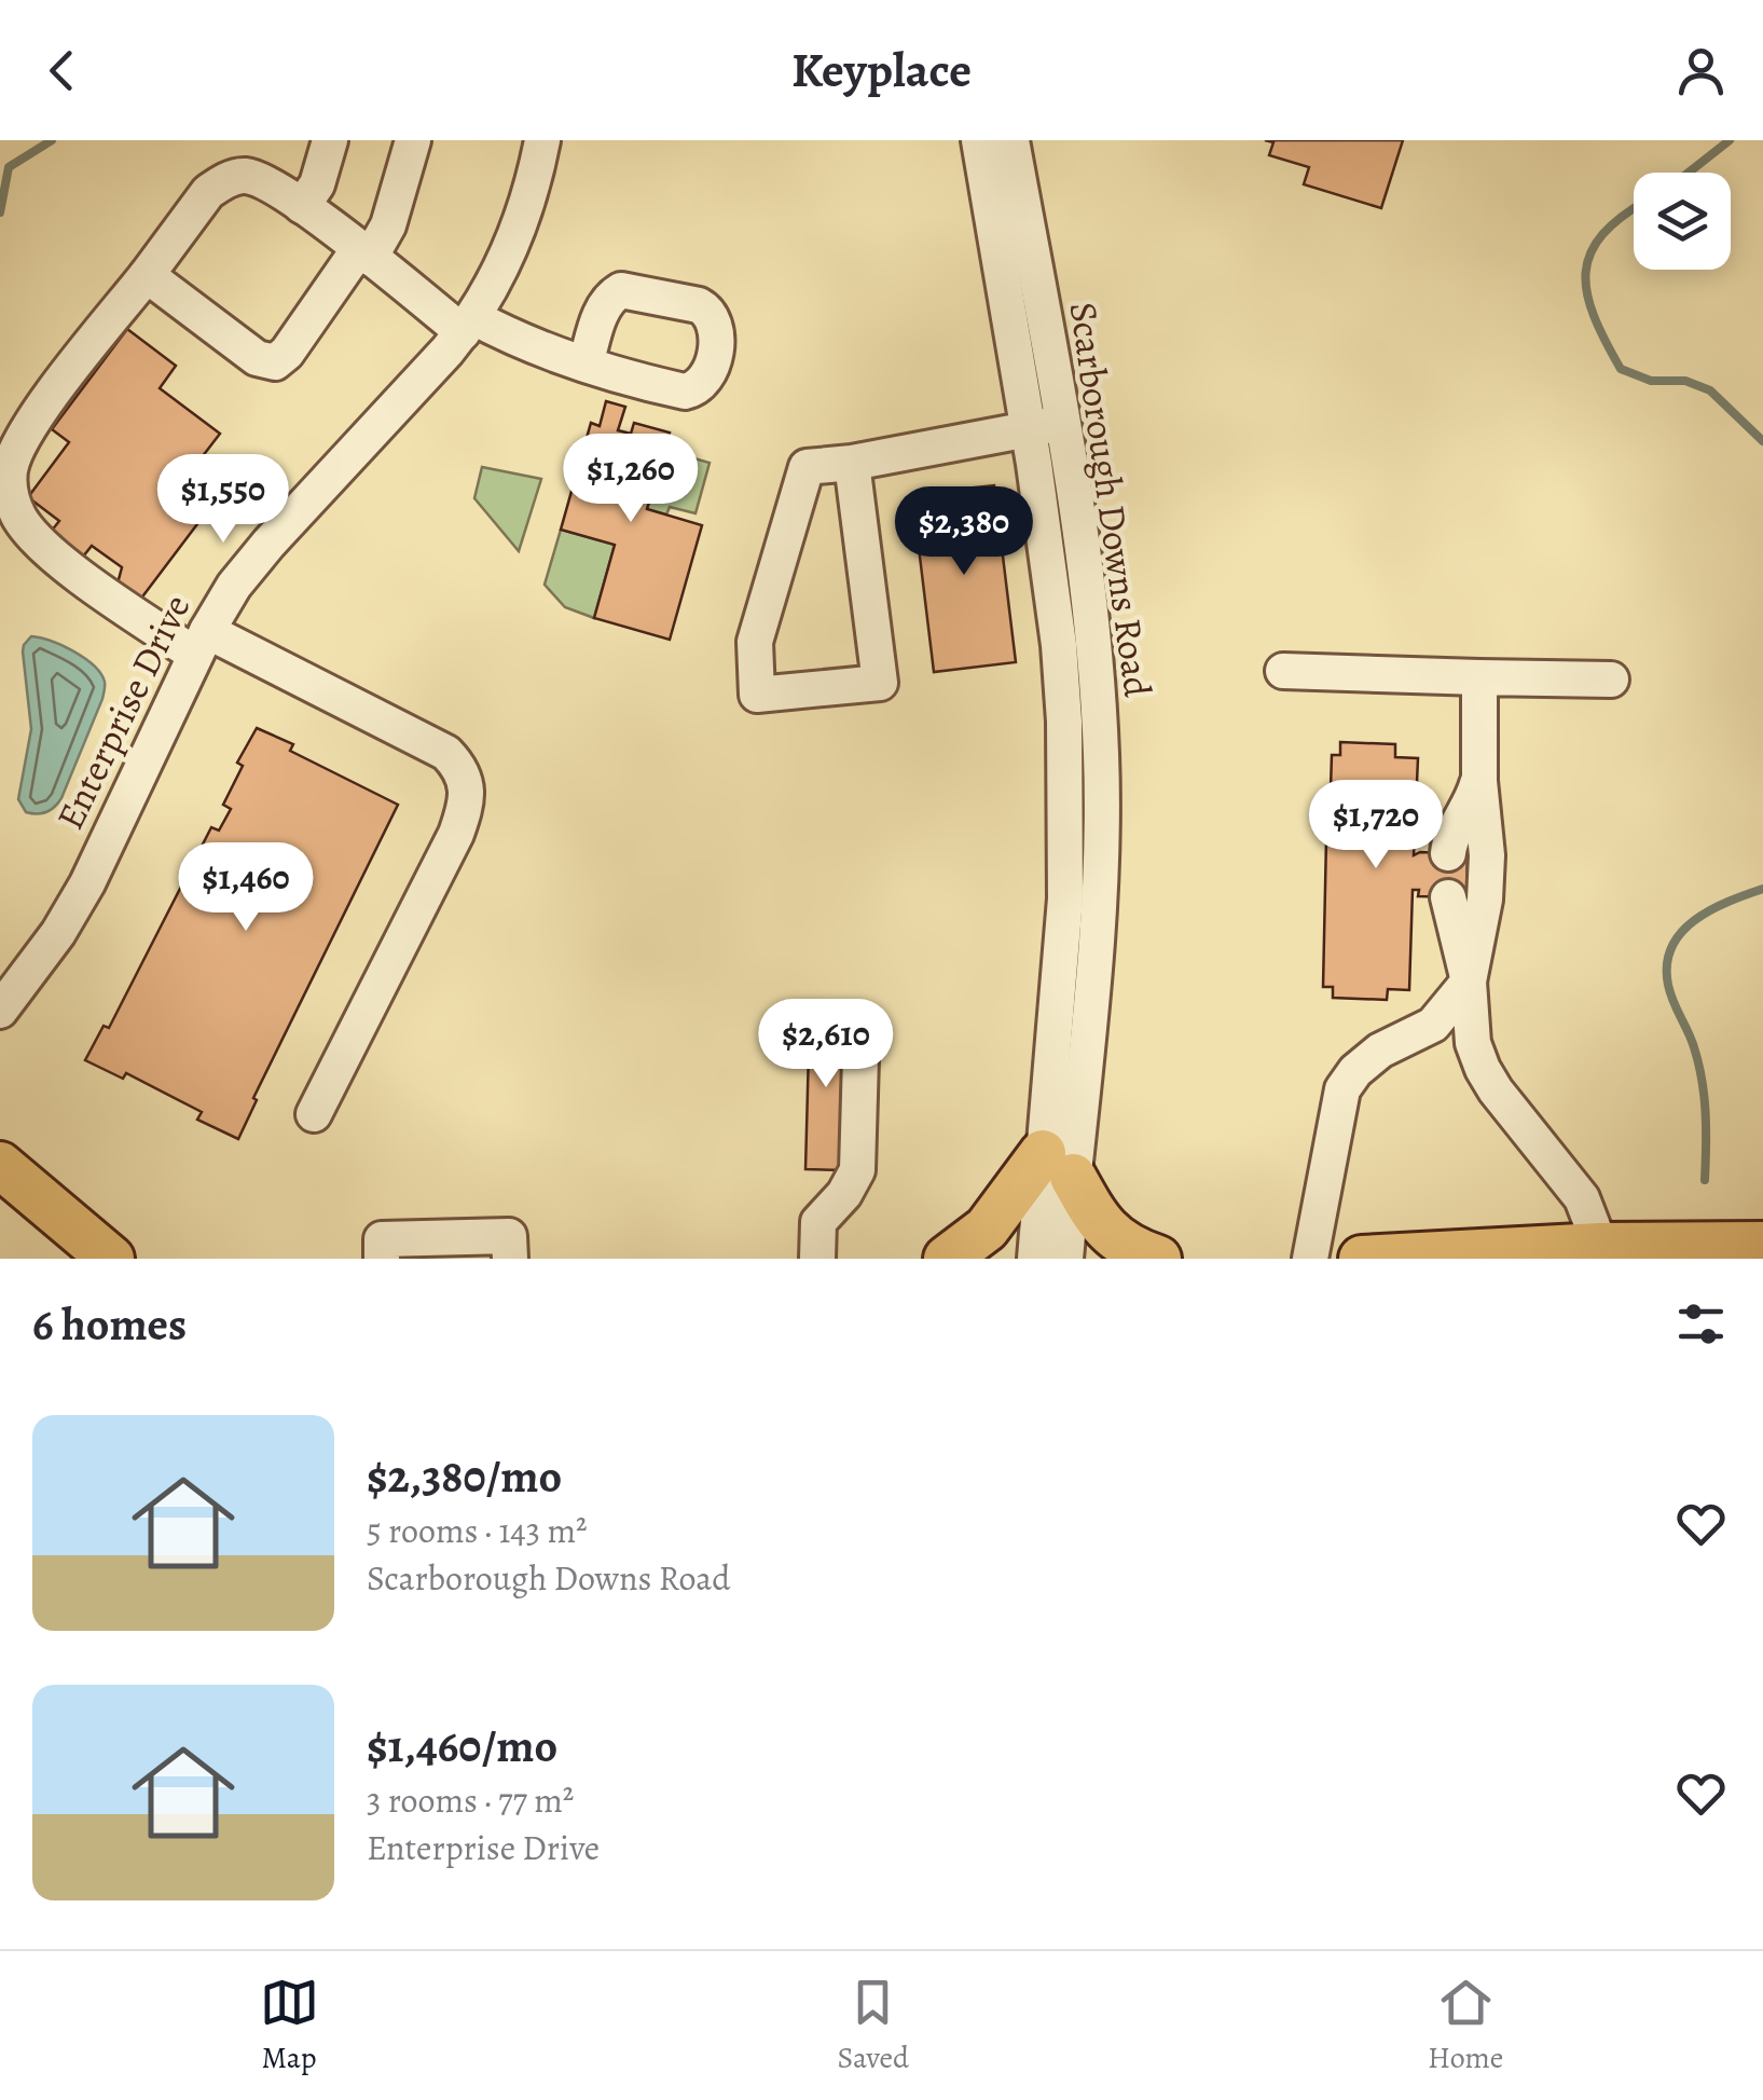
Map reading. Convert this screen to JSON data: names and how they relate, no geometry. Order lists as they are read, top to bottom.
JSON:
{
  "streets": {
    "street": ["Scarborough Downs Road", "Enterprise Drive"]
  },
  "page": {
    "header": "Keyplace",
    "price": [
      "$1,260",
      "$1,550",
      "$2,380",
      "$1,720",
      "$1,460",
      "$2,610"
    ],
    "heading": "6 homes",
    "list": [
      {
        "name": "$2,380/mo",
        "note": "5 rooms · 143 m² · Scarborough Downs Road"
      },
      {
        "name": "$1,460/mo",
        "note": "3 rooms · 77 m² · Enterprise Drive"
      }
    ],
    "tabs": ["Map", "Saved", "Home"]
  }
}
